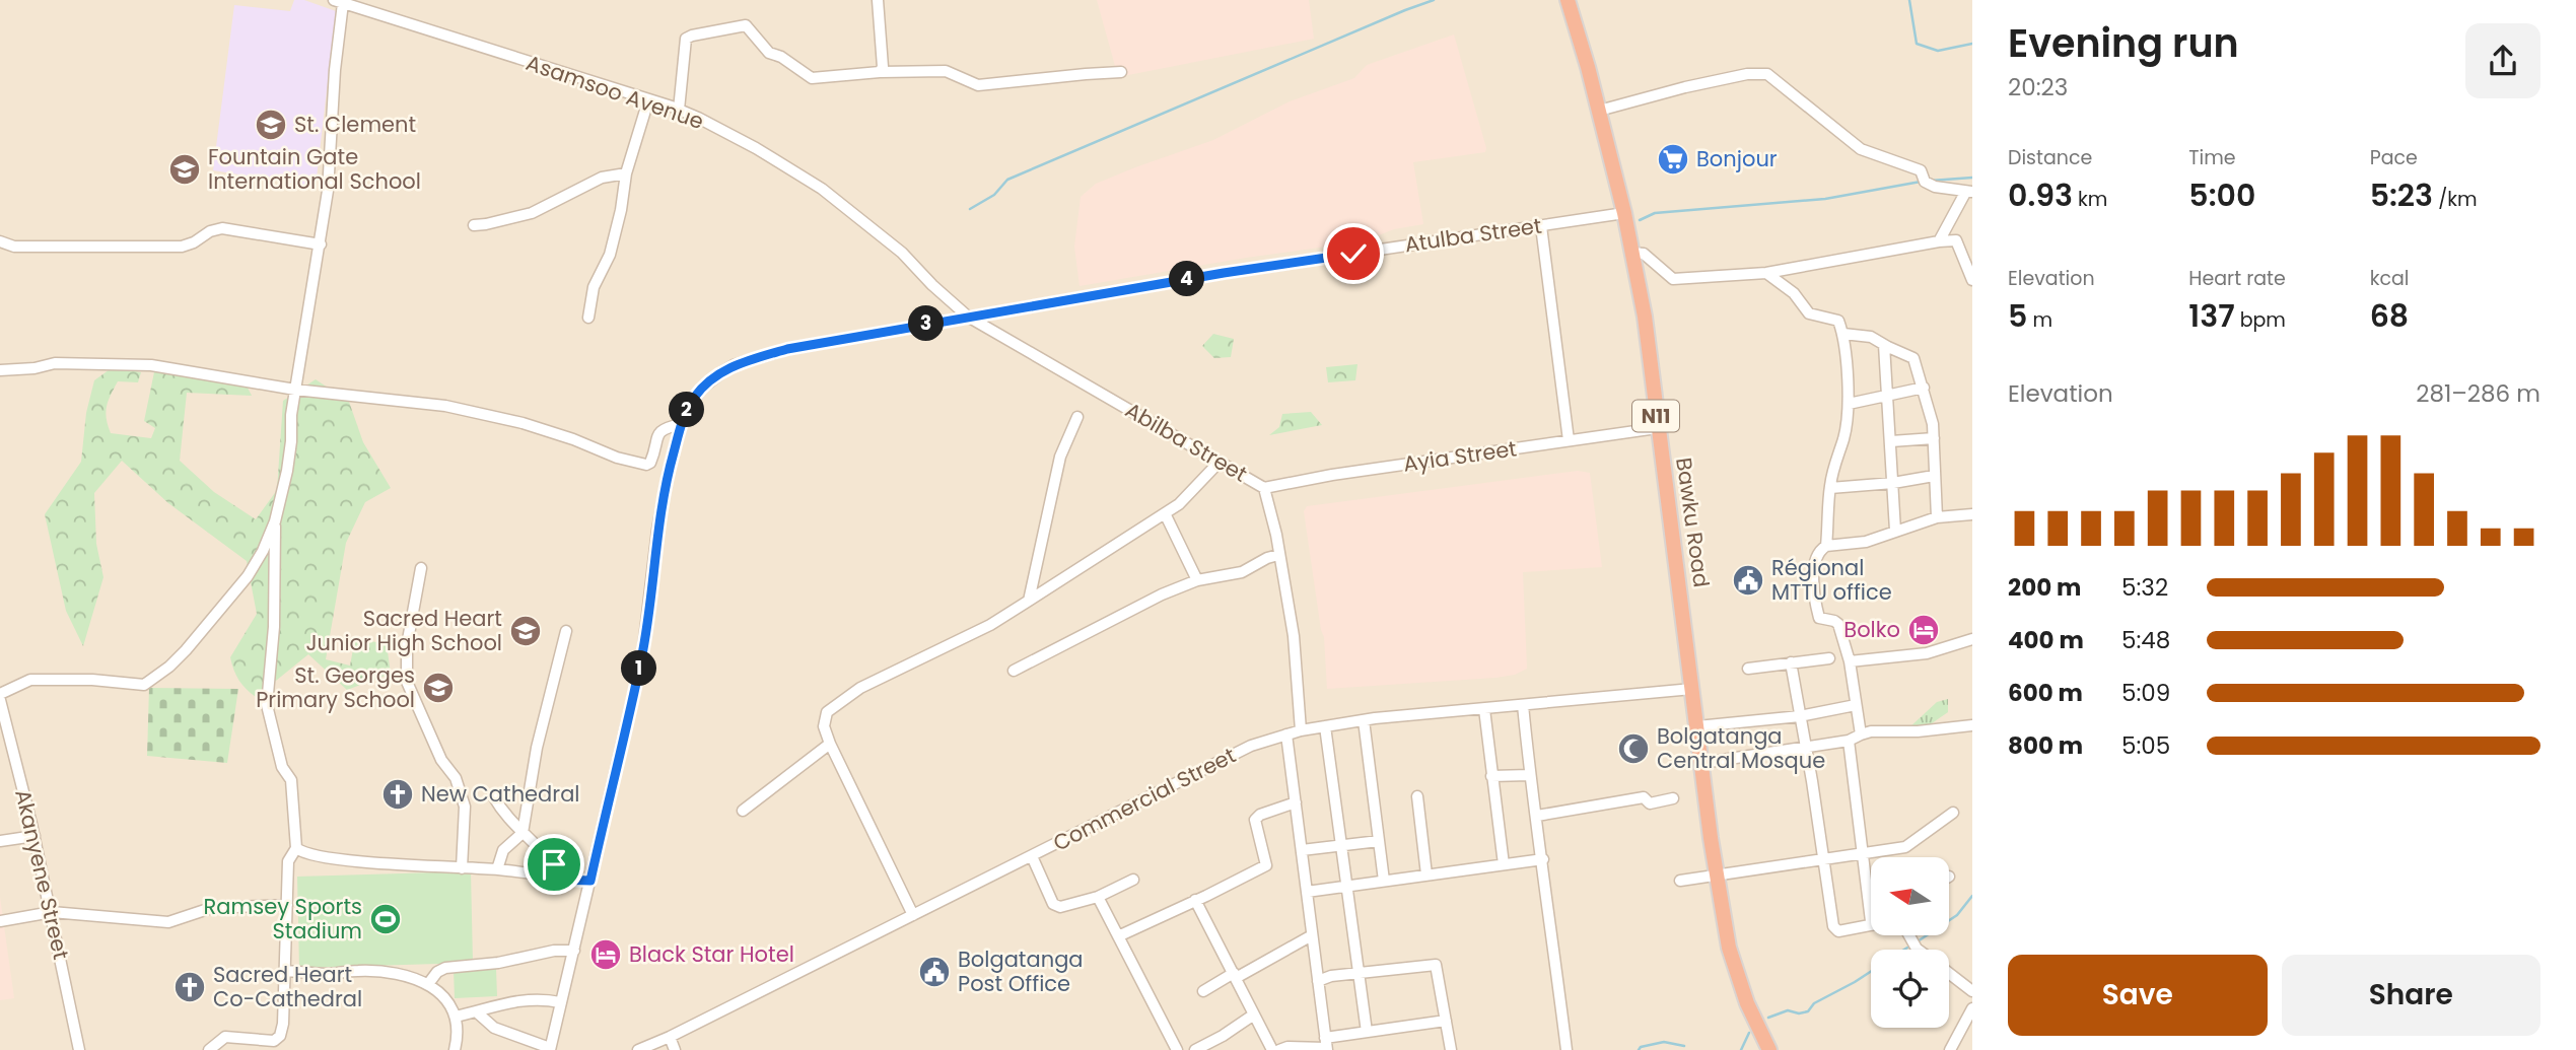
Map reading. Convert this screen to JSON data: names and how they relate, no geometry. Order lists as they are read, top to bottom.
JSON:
{
  "streets": {
    "highway": ["N11", "Bawku Road"],
    "street": [
      "Asamsoo Avenue",
      "Atulba Street",
      "Abilba Street",
      "Ayia Street",
      "Commercial Street",
      "Akanyene Street"
    ]
  },
  "crossings": [
    ["Asamsoo Avenue", "Atulba Street"],
    ["Asamsoo Avenue", "Abilba Street"],
    ["Atulba Street", "Abilba Street"],
    ["Atulba Street", "Bawku Road"],
    ["N11", "Bawku Road"],
    ["Abilba Street", "Ayia Street"],
    ["Abilba Street", "Commercial Street"],
    ["Ayia Street", "Bawku Road"],
    ["Bawku Road", "Commercial Street"]
  ],
  "places": {
    "school or university": [
      "St. Clement",
      "Fountain Gate International School",
      "Sacred Heart Junior High School",
      "St. Georges Primary School"
    ],
    "supermarket": ["Bonjour"],
    "public building": ["Régional MTTU office", "Bolgatanga Post Office"],
    "hotel": ["Bolko", "Black Star Hotel"],
    "mosque": ["Bolgatanga Central Mosque"],
    "church": ["New Cathedral", "Sacred Heart Co-Cathedral"],
    "sports": ["Ramsey Sports Stadium"]
  },
  "north": "left",
  "page": {
    "heading": ["Evening run", "20:23"],
    "stats": [
      ["Distance", "0.93 km"],
      ["Time", "5:00"],
      ["Pace", "5:23 /km"],
      ["Elevation", "5 m"],
      ["Heart rate", "137 bpm"],
      ["kcal", "68"]
    ],
    "pins": [
      "4",
      "3",
      "2",
      "1"
    ],
    "chart": ["Elevation", "281–286 m"],
    "list": [
      {
        "name": "200 m",
        "note": "5:32"
      },
      {
        "name": "400 m",
        "note": "5:48"
      },
      {
        "name": "600 m",
        "note": "5:09"
      },
      {
        "name": "800 m",
        "note": "5:05"
      }
    ],
    "buttons": ["Save", "Share"]
  }
}
